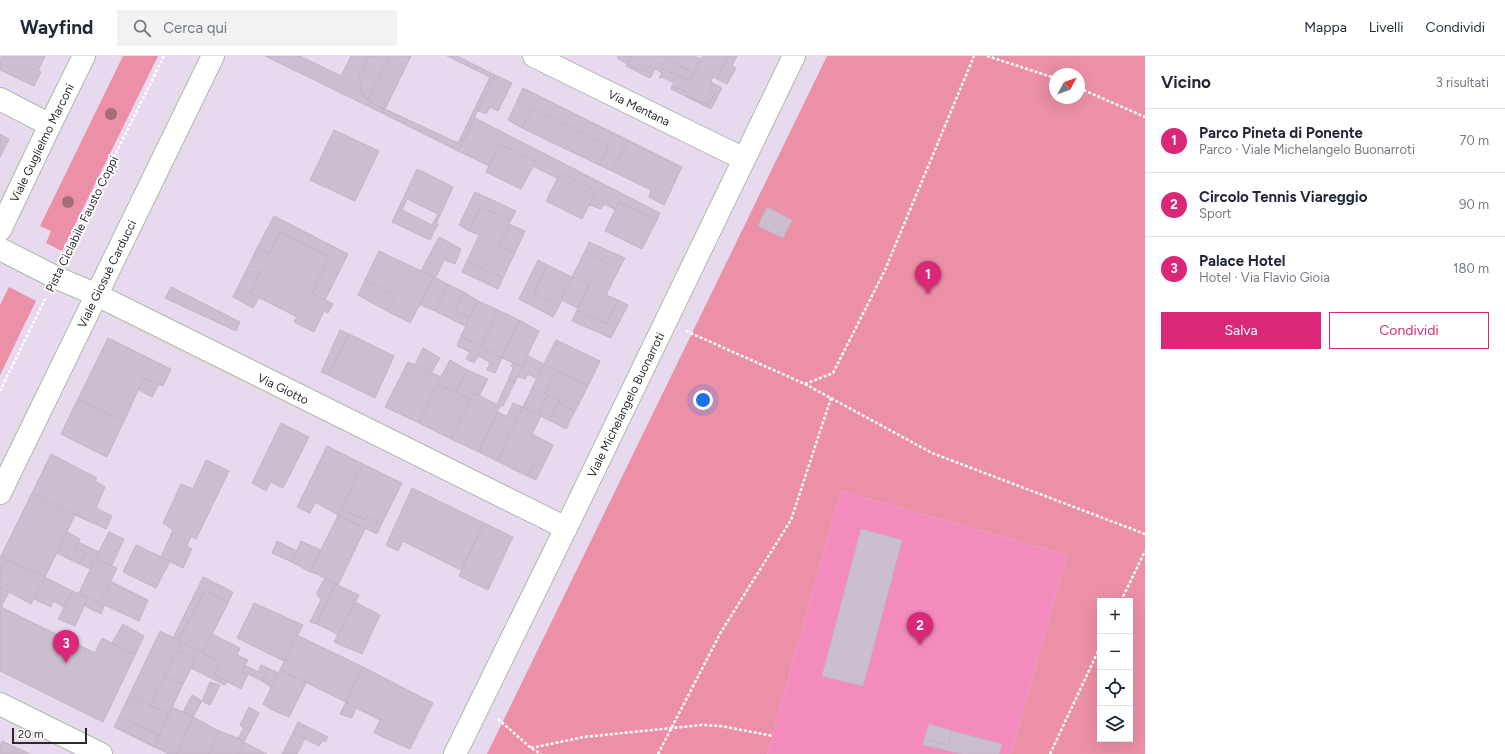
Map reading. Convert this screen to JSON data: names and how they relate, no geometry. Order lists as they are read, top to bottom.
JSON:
{
  "streets": {
    "street": [
      "Via Mentana",
      "Viale Guglielmo Marconi",
      "Viale Giosuè Carducci",
      "Via Giotto",
      "Viale Michelangelo Buonarroti"
    ],
    "path": ["Pista Ciclabile Fausto Coppi"]
  },
  "crossings": [
    ["Via Mentana", "Viale Michelangelo Buonarroti"],
    ["Pista Ciclabile Fausto Coppi", "Via Giotto"],
    ["Viale Giosuè Carducci", "Via Giotto"],
    ["Via Giotto", "Viale Michelangelo Buonarroti"]
  ],
  "scale_bar": "20 m",
  "north": "top right",
  "page": {
    "header": "Wayfind",
    "search": "Cerca qui",
    "nav": ["Mappa", "Livelli", "Condividi"],
    "heading": ["Vicino", "3 risultati"],
    "list": [
      {
        "mark": "1",
        "name": "Parco Pineta di Ponente",
        "note": "Parco · Viale Michelangelo Buonarroti",
        "value": "70 m"
      },
      {
        "mark": "2",
        "name": "Circolo Tennis Viareggio",
        "note": "Sport",
        "value": "90 m"
      },
      {
        "mark": "3",
        "name": "Palace Hotel",
        "note": "Hotel · Via Flavio Gioia",
        "value": "180 m"
      }
    ],
    "pins": ["1", "2", "3"],
    "buttons": ["Salva", "Condividi"],
    "map_buttons": ["+", "−"],
    "scale": "20 m"
  }
}
